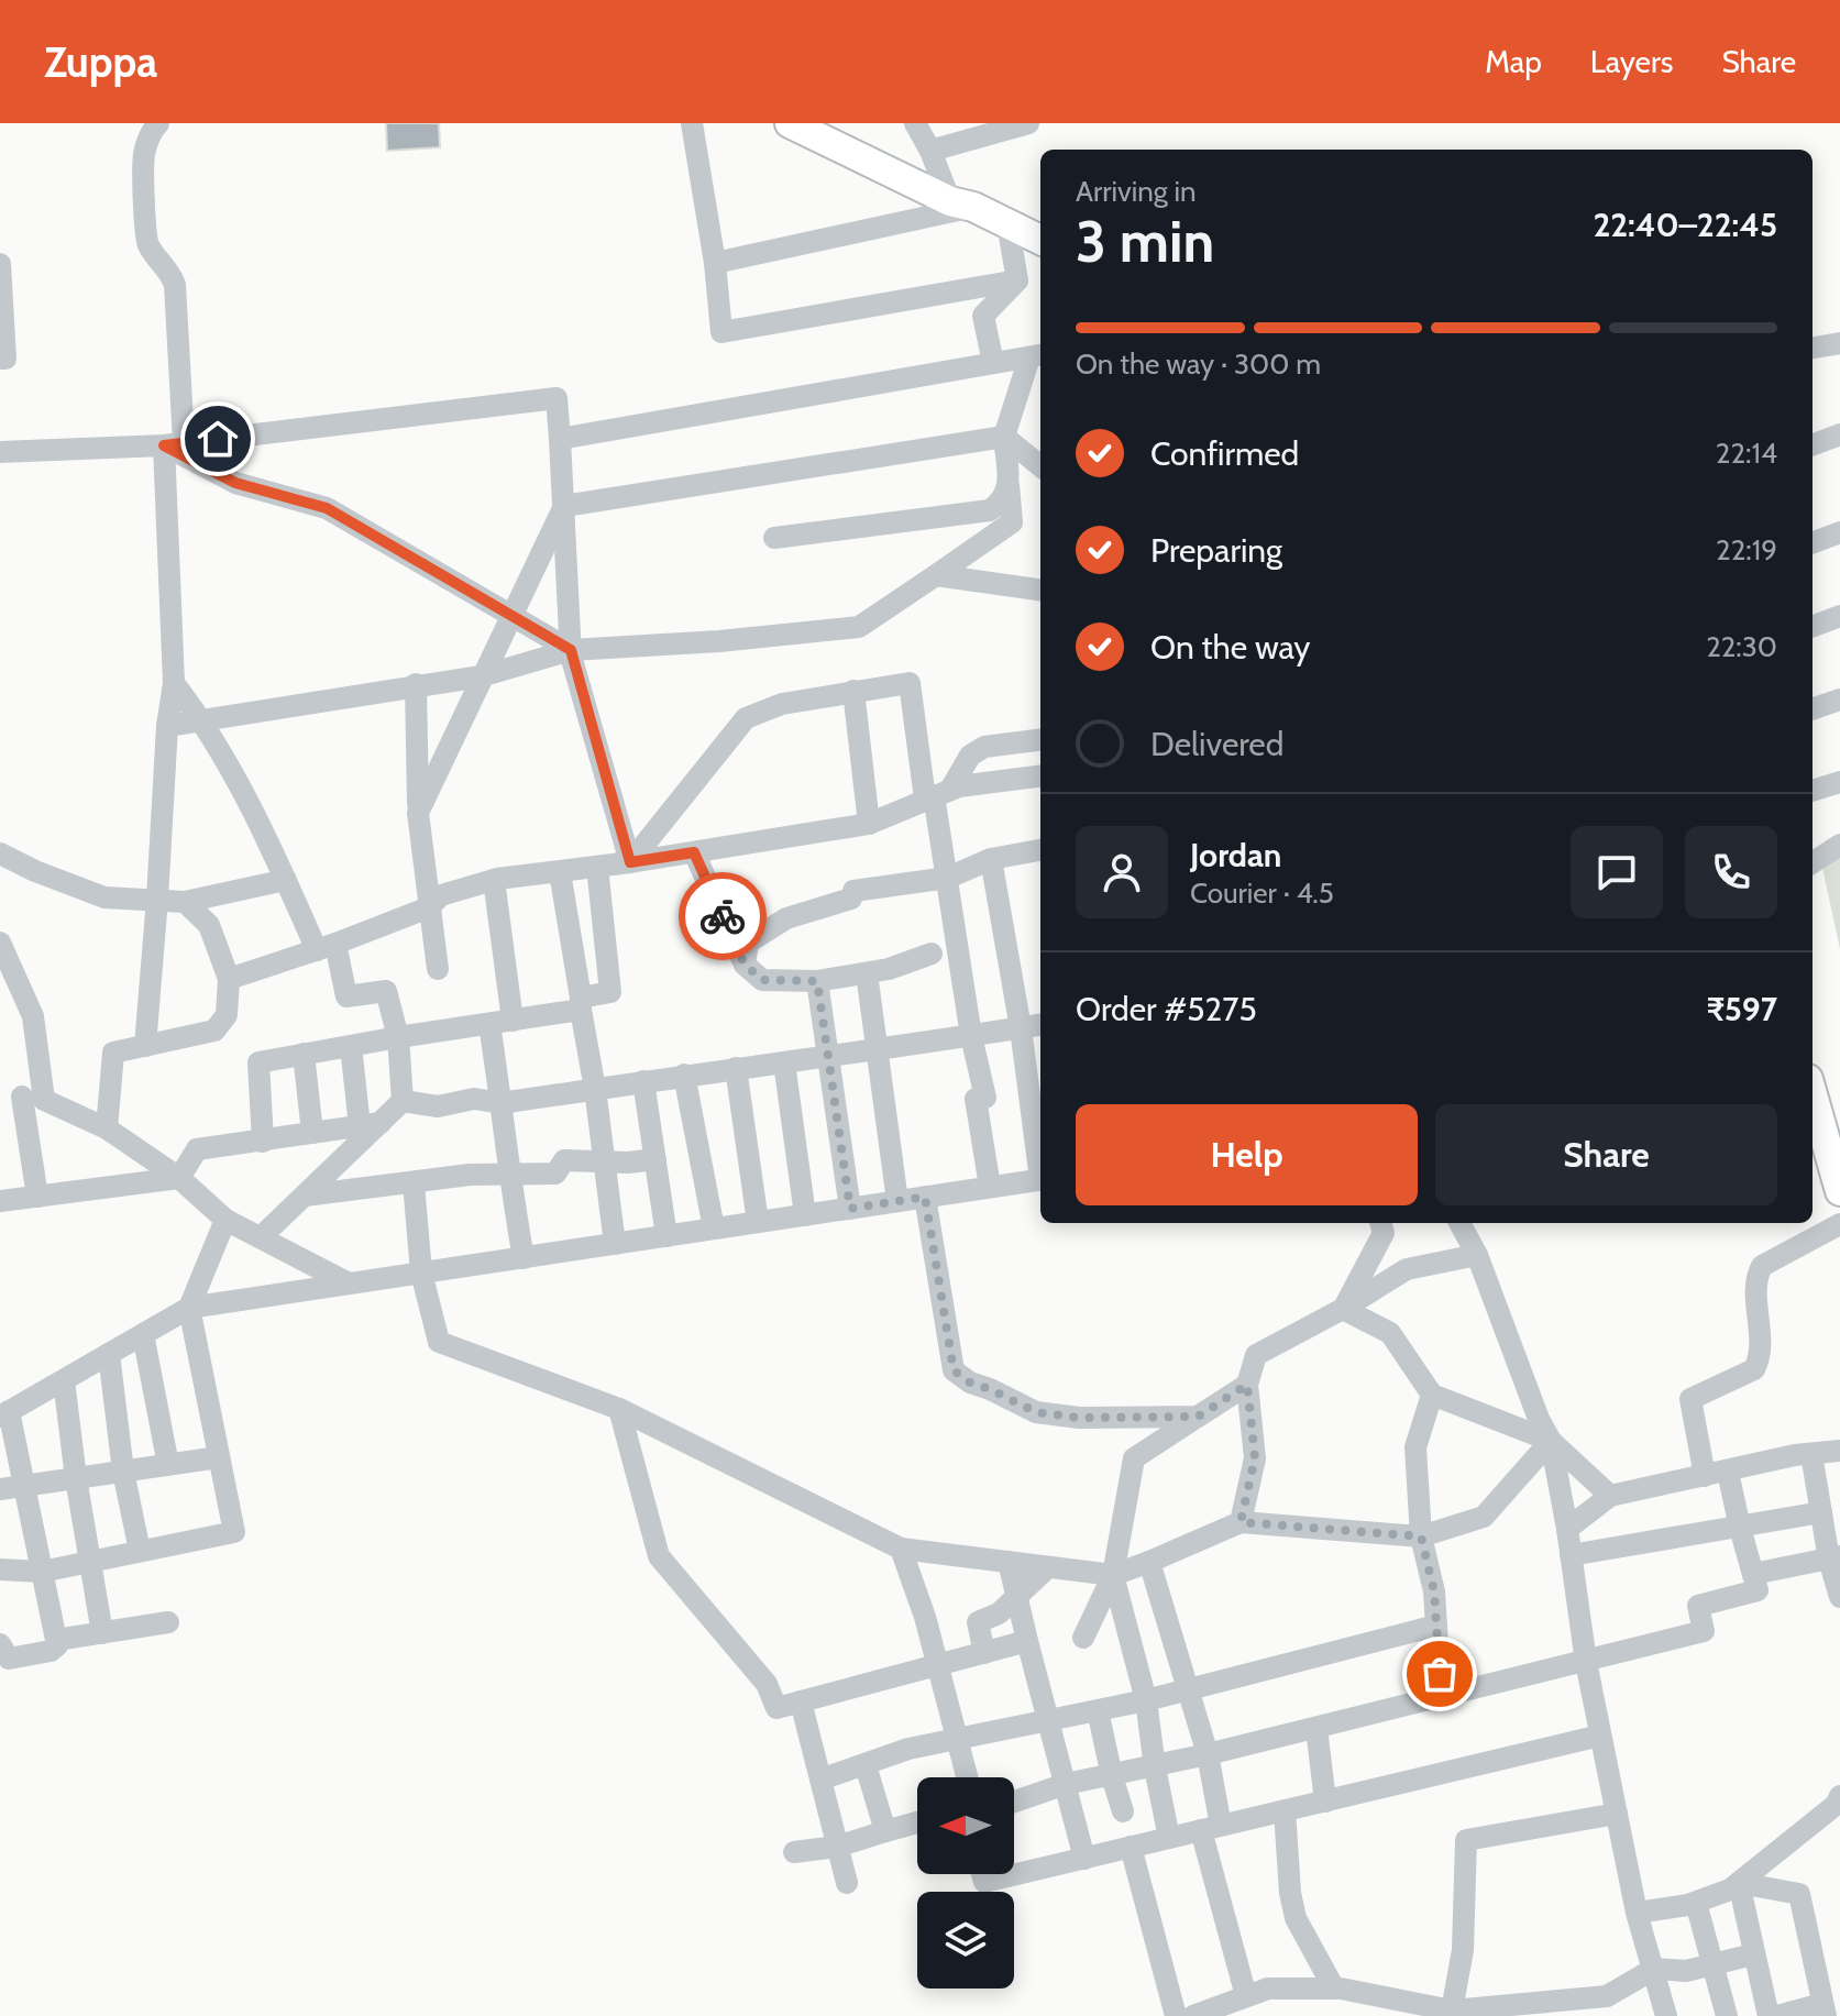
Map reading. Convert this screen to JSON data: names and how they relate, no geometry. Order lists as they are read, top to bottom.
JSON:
{
  "north": "left",
  "page": {
    "header": "Zuppa",
    "nav": ["Map", "Layers", "Share"],
    "heading": ["3 min", "Arriving in", "22:40–22:45"],
    "panel": [
      "Jordan",
      "Courier · 4.5",
      "Order #5275",
      "₹597"
    ],
    "bar": "On the way · 300 m",
    "list": [
      ["Confirmed", "22:14"],
      ["Preparing", "22:19"],
      ["On the way", "22:30"],
      "Delivered"
    ],
    "buttons": ["Help", "Share"]
  }
}
